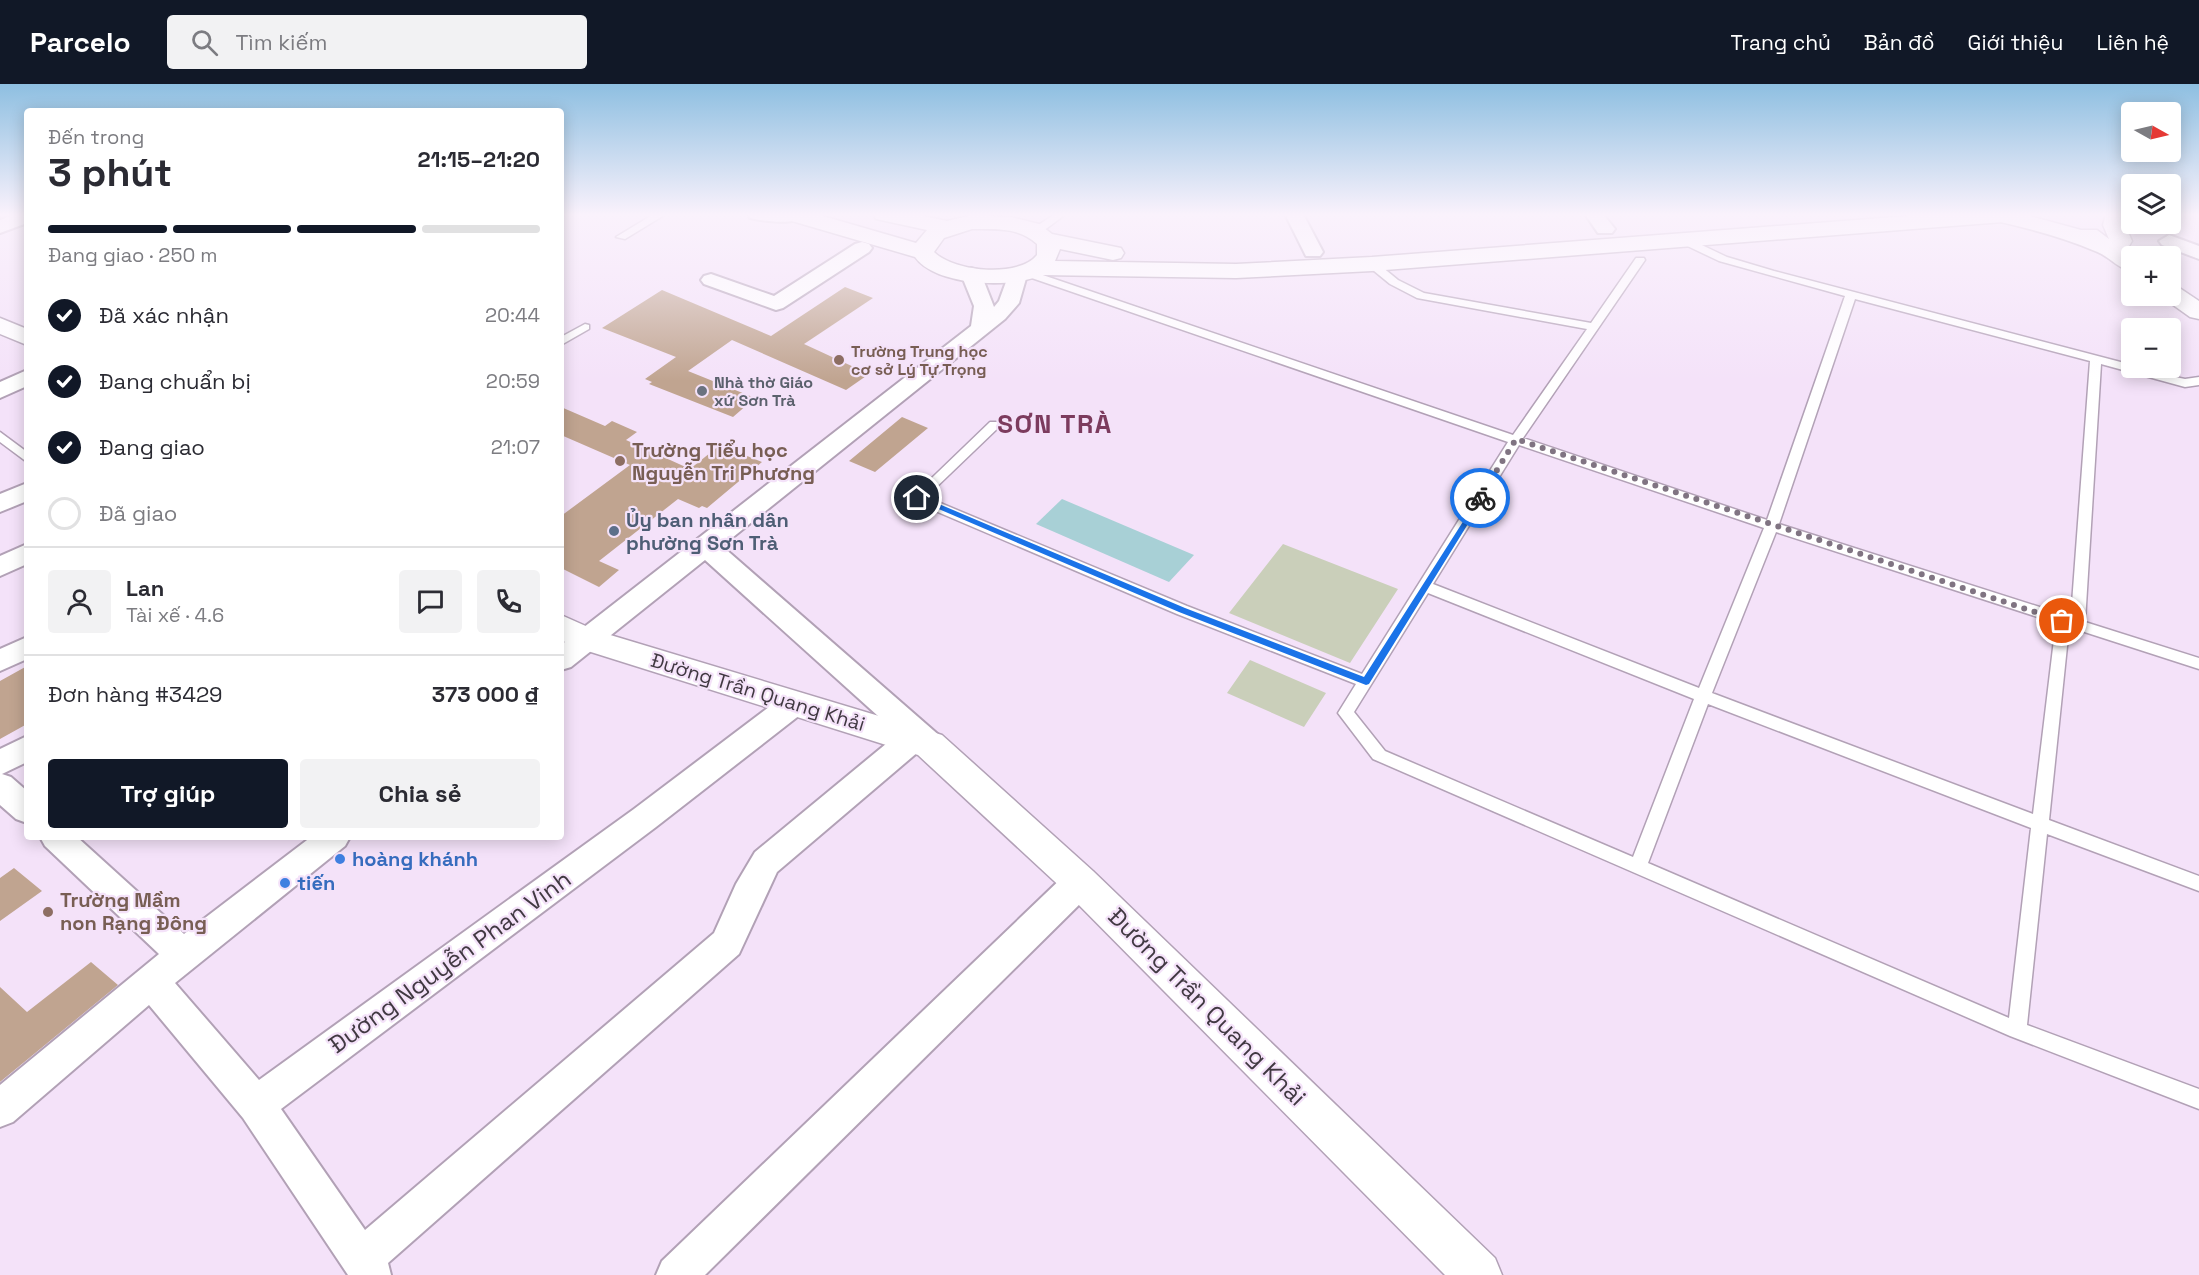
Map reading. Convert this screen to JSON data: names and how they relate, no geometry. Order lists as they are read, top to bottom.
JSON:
{
  "streets": {
    "main road": ["Đường Trần Quang Khải"],
    "street": ["Đường Nguyễn Phan Vinh"]
  },
  "crossings": [
    ["Đường Trần Quang Khải", "Đường Nguyễn Phan Vinh"]
  ],
  "districts": ["SƠN TRÀ"],
  "places": [
    "Trường Trung học cơ sở Lý Tự Trọng",
    "Nhà thờ Giáo xứ Sơn Trà",
    "Trường Tiểu học Nguyễn Tri Phương",
    "Ủy ban nhân dân phường Sơn Trà",
    "hoàng khánh",
    "tiến",
    "Trường Mầm non Rạng Đông"
  ],
  "north": "right",
  "page": {
    "header": "Parcelo",
    "search": "Tìm kiếm",
    "nav": [
      "Trang chủ",
      "Bản đồ",
      "Giới thiệu",
      "Liên hệ"
    ],
    "map_buttons": ["+", "−"],
    "heading": ["3 phút", "Đến trong", "21:15–21:20"],
    "panel": [
      "Lan",
      "Tài xế · 4.6",
      "Đơn hàng #3429",
      "373 000 ₫"
    ],
    "bar": "Đang giao · 250 m",
    "list": [
      ["Đã xác nhận", "20:44"],
      ["Đang chuẩn bị", "20:59"],
      ["Đang giao", "21:07"],
      "Đã giao"
    ],
    "buttons": ["Trợ giúp", "Chia sẻ"]
  }
}
